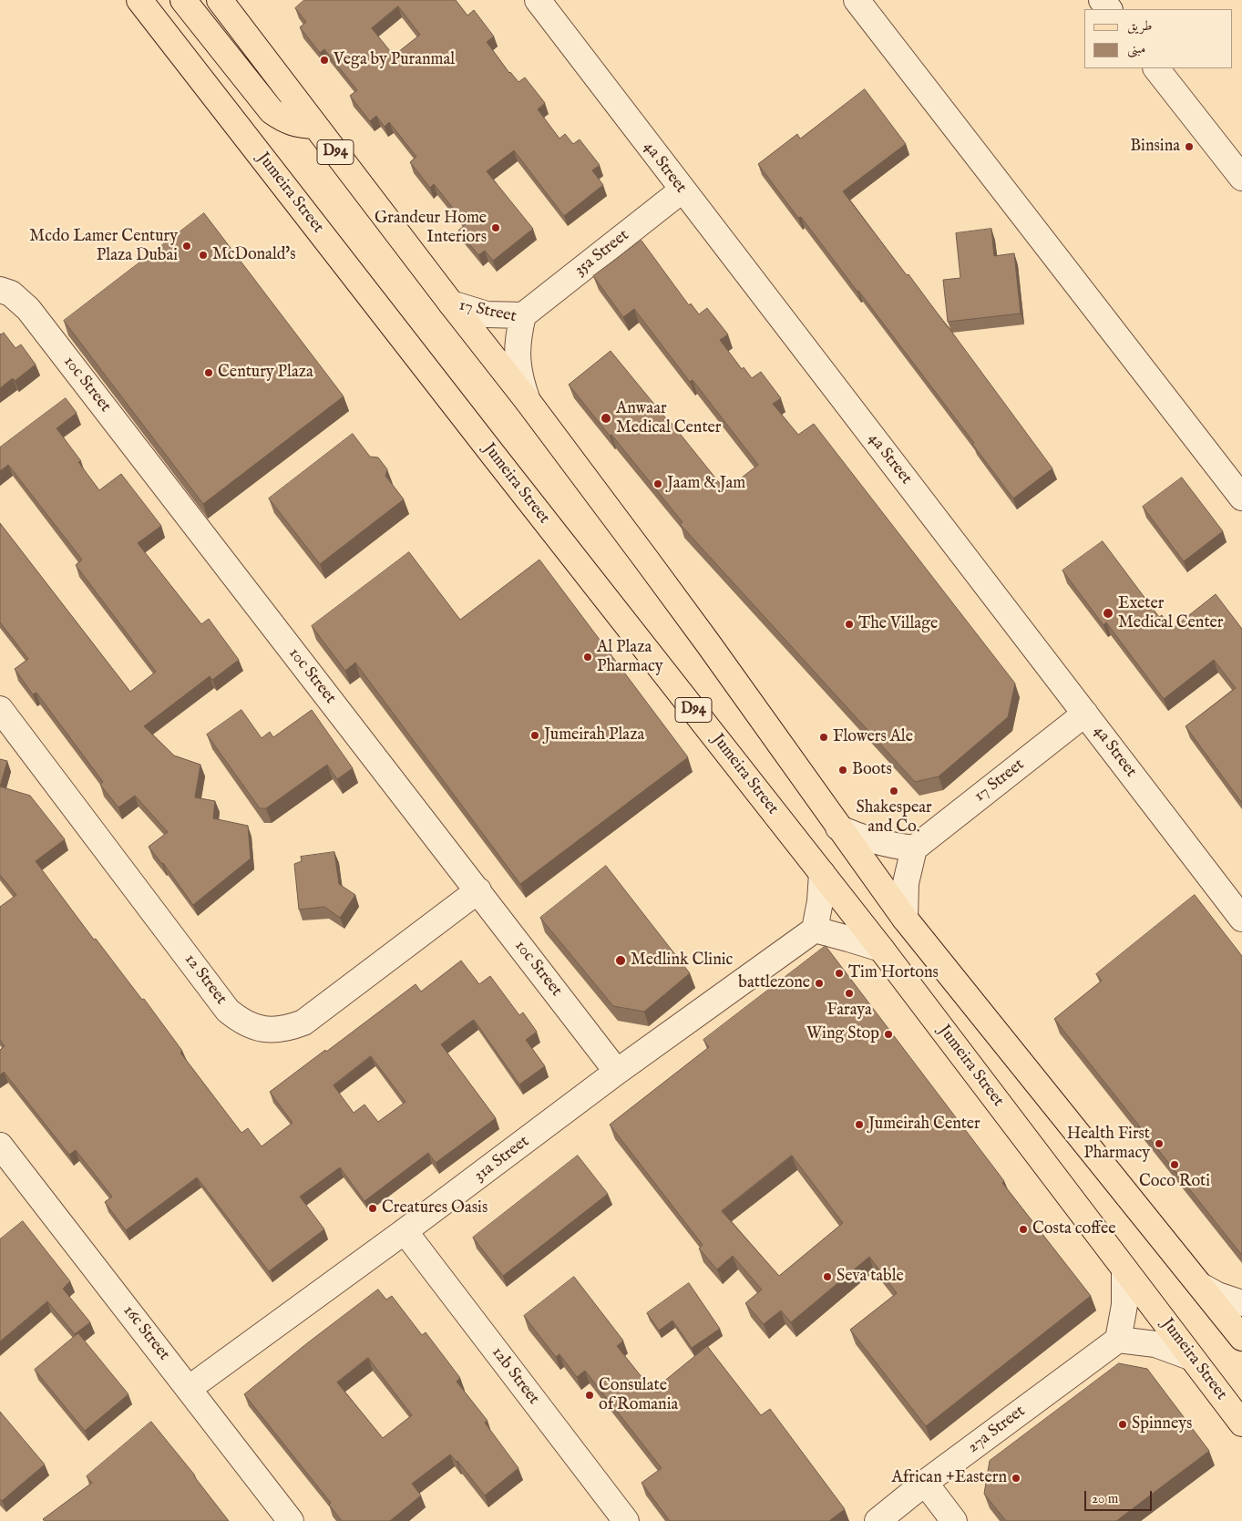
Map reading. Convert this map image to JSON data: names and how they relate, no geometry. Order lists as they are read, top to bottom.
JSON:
{
  "streets": {
    "main road": ["D94", "Jumeira Street"],
    "street": [
      "4a Street",
      "35a Street",
      "17 Street",
      "10c Street",
      "12 Street",
      "31a Street",
      "16c Street",
      "12b Street",
      "27a Street"
    ]
  },
  "crossings": [
    ["D94", "17 Street"],
    ["4a Street", "35a Street"],
    ["4a Street", "17 Street"],
    ["35a Street", "17 Street"],
    ["10c Street", "12 Street"],
    ["10c Street", "31a Street"],
    ["31a Street", "16c Street"],
    ["31a Street", "12b Street"]
  ],
  "places": [
    "Vega by Puranmal",
    "Binsina",
    "Grandeur Home Interiors",
    "Mcdo Lamer Century Plaza Dubai",
    "McDonald's",
    "Century Plaza",
    "Anwaar Medical Center",
    "Jaam & Jam",
    "Exeter Medical Center",
    "The Village",
    "Al Plaza Pharmacy",
    "Jumeirah Plaza",
    "Flowers Ale",
    "Boots",
    "Shakespear and Co.",
    "Medlink Clinic",
    "Tim Hortons",
    "battlezone",
    "Faraya",
    "Wing Stop",
    "Jumeirah Center",
    "Health First Pharmacy",
    "Coco Roti",
    "Creatures Oasis",
    "Costa coffee",
    "Seva table",
    "Consulate of Romania",
    "Spinneys",
    "African +Eastern"
  ],
  "legend": ["طريق", "مبنى"],
  "scale_bar": "20 m"
}
